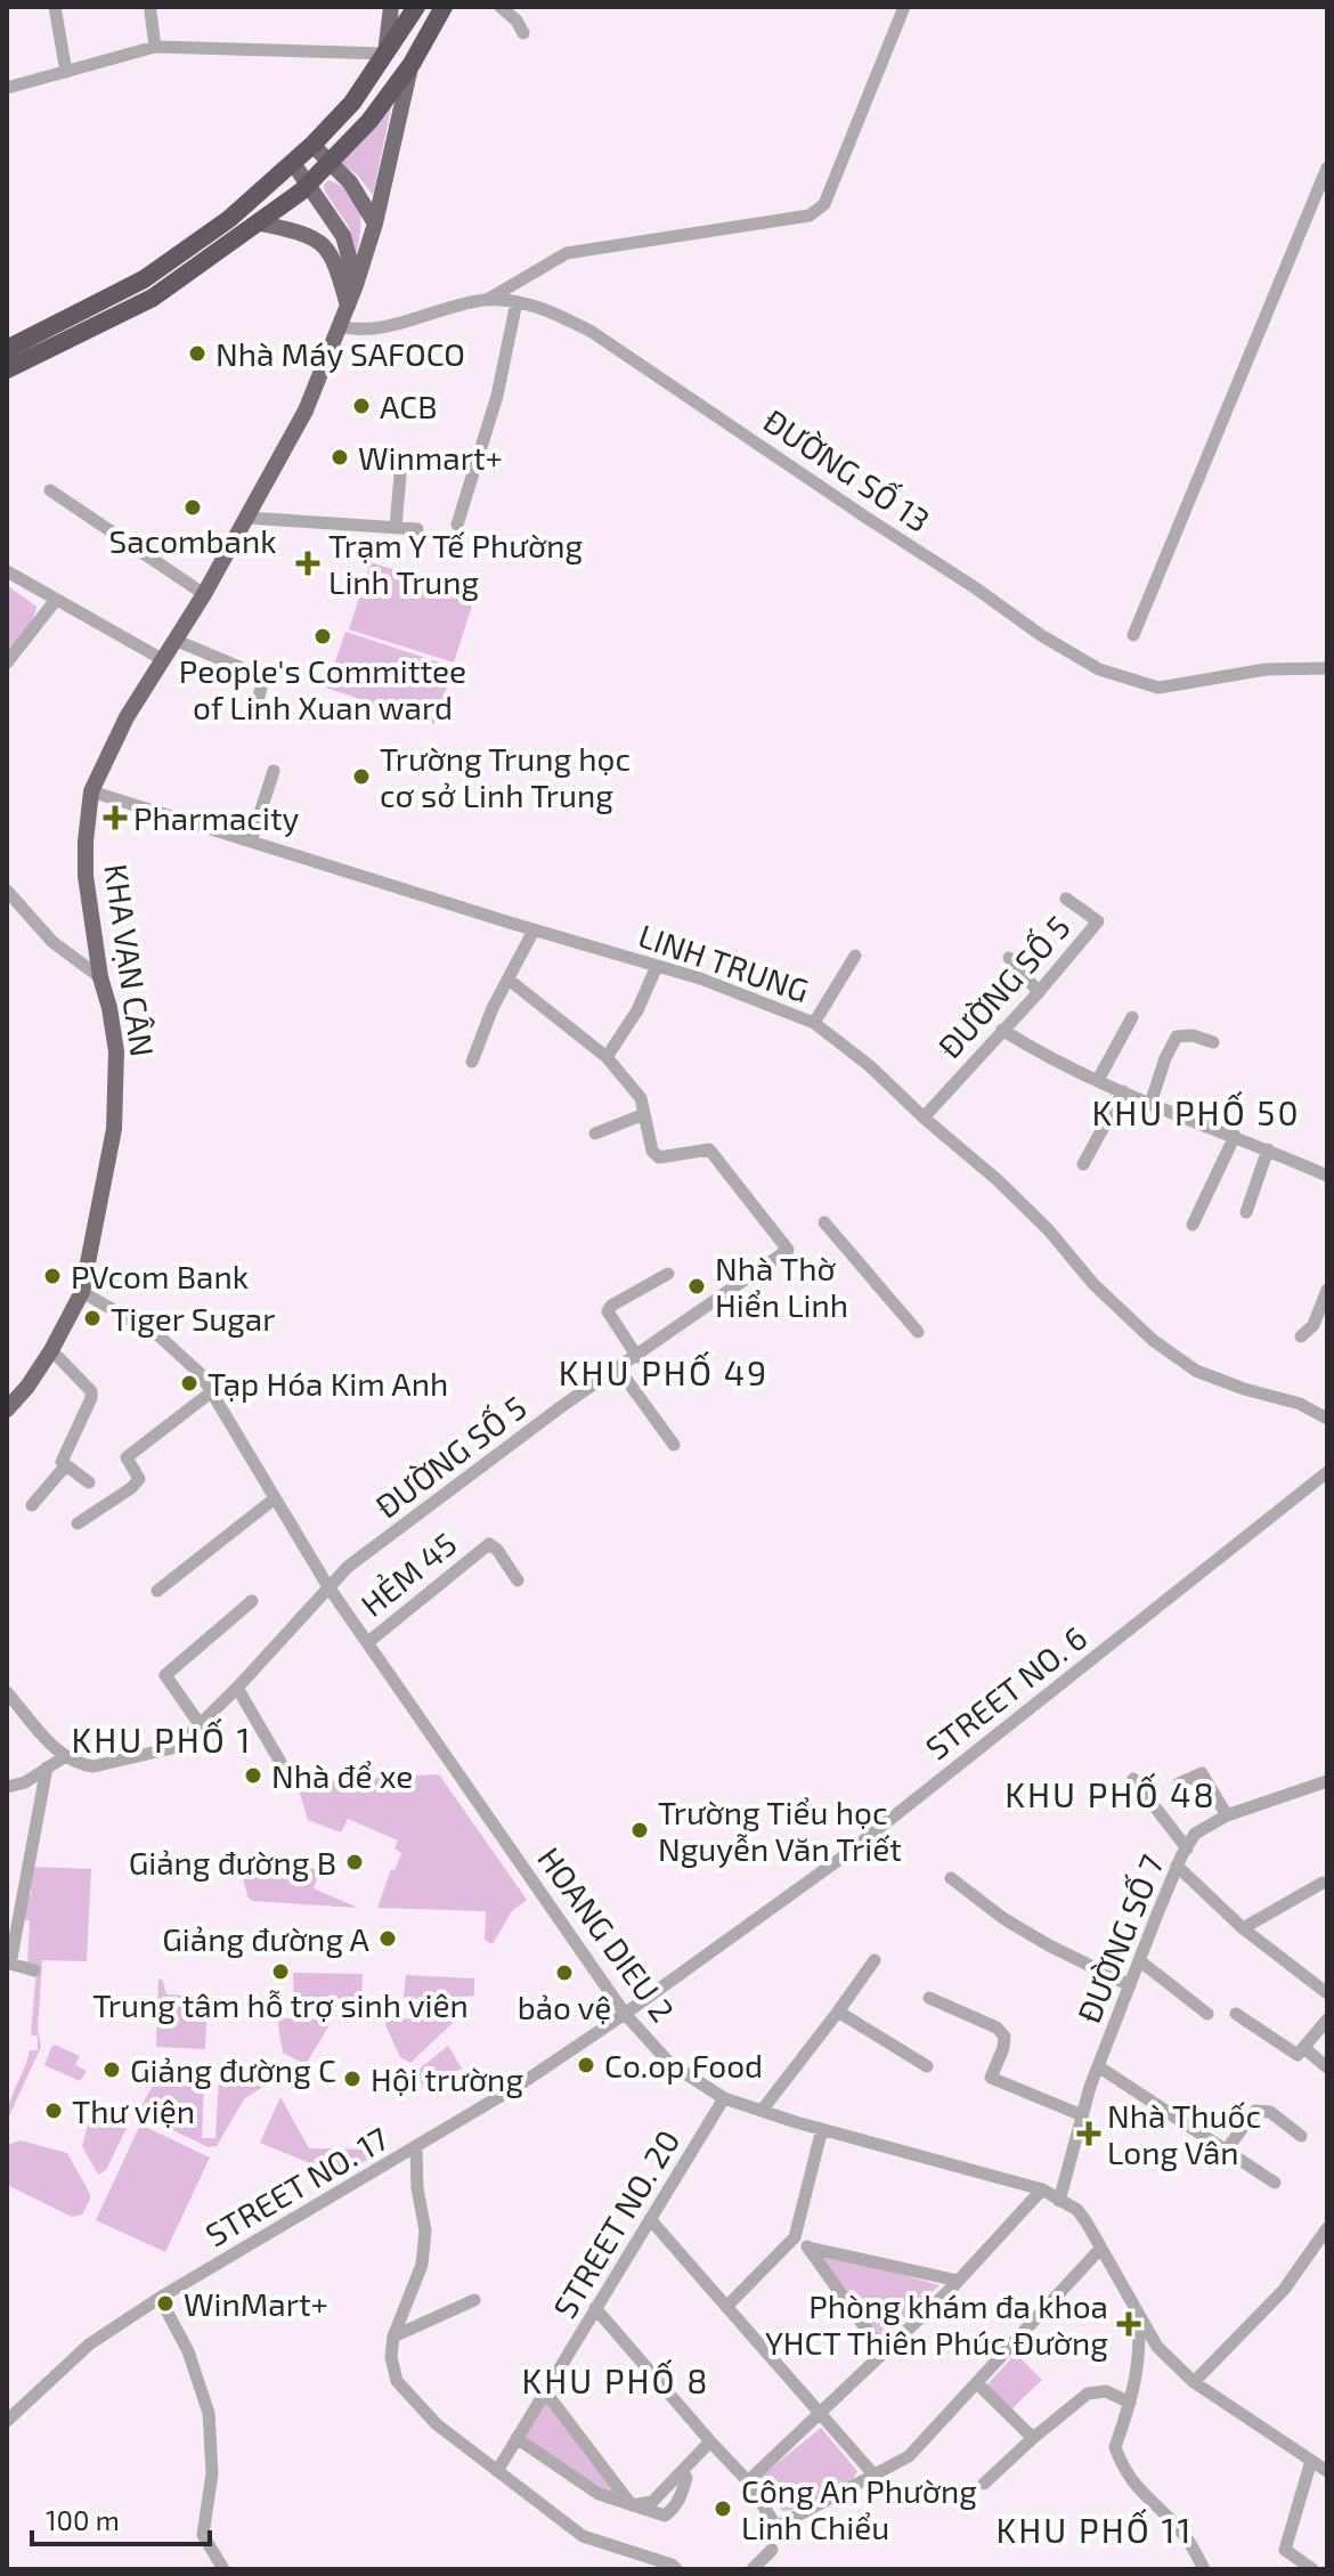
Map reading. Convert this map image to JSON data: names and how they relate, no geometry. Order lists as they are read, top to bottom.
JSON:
{
  "streets": {
    "main road": ["KHA VẠN CÂN"],
    "street": [
      "ĐƯỜNG SỐ 13",
      "LINH TRUNG",
      "ĐƯỜNG SỐ 5",
      "HẺM 45",
      "STREET NO. 6",
      "HOANG DIEU 2",
      "ĐƯỜNG SỐ 7",
      "STREET NO. 17",
      "STREET NO. 20"
    ]
  },
  "crossings": [
    ["ĐƯỜNG SỐ 13", "KHA VẠN CÂN"],
    ["KHA VẠN CÂN", "LINH TRUNG"],
    ["KHA VẠN CÂN", "HOANG DIEU 2"],
    ["LINH TRUNG", "ĐƯỜNG SỐ 5"],
    ["ĐƯỜNG SỐ 5", "HOANG DIEU 2"],
    ["HẺM 45", "HOANG DIEU 2"],
    ["STREET NO. 6", "HOANG DIEU 2"],
    ["STREET NO. 6", "STREET NO. 17"],
    ["HOANG DIEU 2", "ĐƯỜNG SỐ 7"],
    ["HOANG DIEU 2", "STREET NO. 17"],
    ["HOANG DIEU 2", "STREET NO. 20"]
  ],
  "districts": [
    "KHU PHỐ 50",
    "KHU PHỐ 49",
    "KHU PHỐ 1",
    "KHU PHỐ 48",
    "KHU PHỐ 8",
    "KHU PHỐ 11"
  ],
  "places": {
    "other": [
      "Nhà Máy SAFOCO",
      "ACB",
      "Winmart+",
      "Sacombank",
      "People's Committee of Linh Xuan ward",
      "Trường Trung học cơ sở Linh Trung",
      "PVcom Bank",
      "Nhà Thờ Hiển Linh",
      "Tiger Sugar",
      "Tạp Hóa Kim Anh",
      "Nhà để xe",
      "Trường Tiểu học Nguyễn Văn Triết",
      "Giảng đường B",
      "Giảng đường A",
      "Trung tâm hỗ trợ sinh viên",
      "bảo vệ",
      "Co.op Food",
      "Giảng đường C",
      "Hội trường",
      "Thư viện",
      "WinMart+",
      "Công An Phường Linh Chiểu"
    ],
    "health": [
      "Trạm Y Tế Phường Linh Trung",
      "Pharmacity",
      "Nhà Thuốc Long Vân",
      "Phòng khám đa khoa YHCT Thiên Phúc Đường"
    ]
  },
  "scale_bar": "100 m"
}
